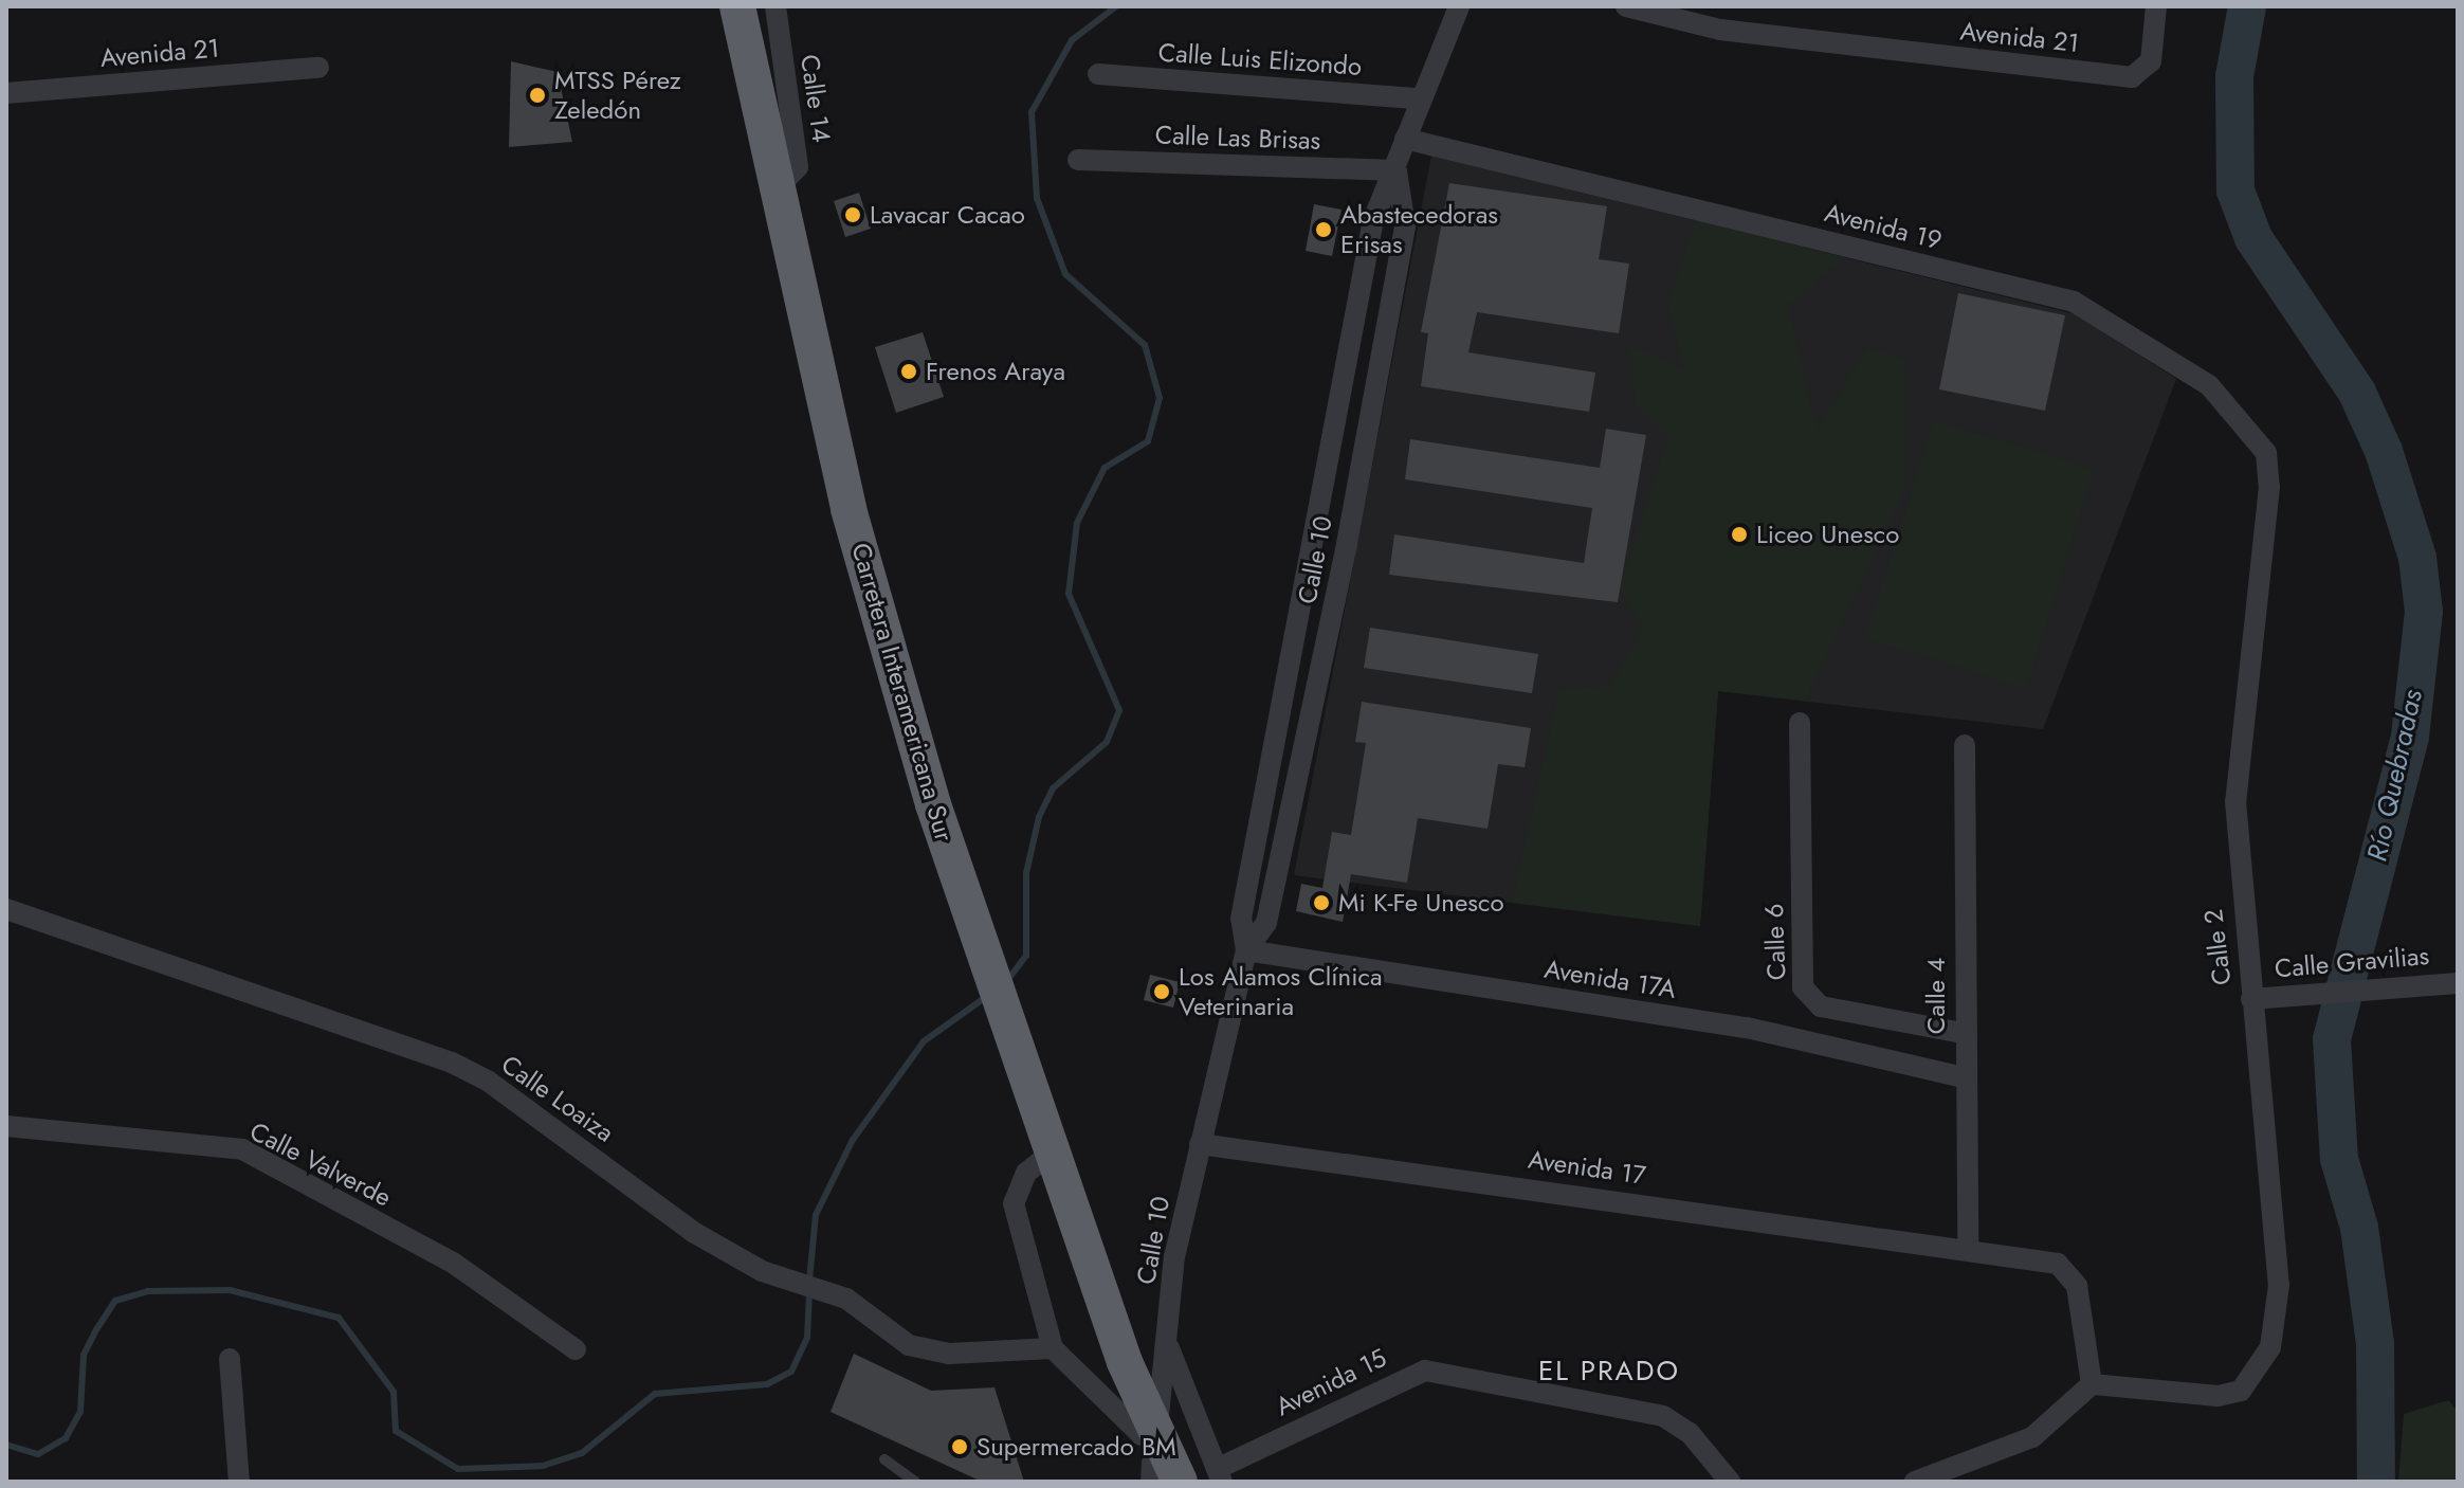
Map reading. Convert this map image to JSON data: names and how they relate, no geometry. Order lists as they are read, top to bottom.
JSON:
{
  "streets": {
    "highway": ["Carretera Interamericana Sur"],
    "street": [
      "Avenida 21",
      "Calle Luis Elizondo",
      "Calle 14",
      "Calle Las Brisas",
      "Avenida 19",
      "Calle 10",
      "Calle 6",
      "Calle 2",
      "Calle Gravilias",
      "Avenida 17A",
      "Calle 4",
      "Calle Loaiza",
      "Calle Valverde",
      "Avenida 17",
      "Avenida 15"
    ]
  },
  "crossings": [
    ["Calle Luis Elizondo", "Calle 10"],
    ["Calle 14", "Carretera Interamericana Sur"],
    ["Calle Las Brisas", "Calle 10"],
    ["Avenida 19", "Calle 10"],
    ["Avenida 19", "Calle 2"],
    ["Calle 10", "Carretera Interamericana Sur"],
    ["Calle 10", "Avenida 17A"],
    ["Calle 10", "Avenida 17"],
    ["Calle 10", "Avenida 15"],
    ["Calle 6", "Calle 4"],
    ["Calle 2", "Calle Gravilias"],
    ["Calle 2", "Avenida 17"],
    ["Avenida 17A", "Calle 4"],
    ["Calle 4", "Avenida 17"]
  ],
  "districts": ["EL PRADO"],
  "water": ["Río Quebradas"],
  "places": [
    "MTSS Pérez Zeledón",
    "Lavacar Cacao",
    "Abastecedoras Erisas",
    "Frenos Araya",
    "Liceo Unesco",
    "Mi K-Fe Unesco",
    "Los Alamos Clínica Veterinaria",
    "Supermercado BM"
  ]
}
